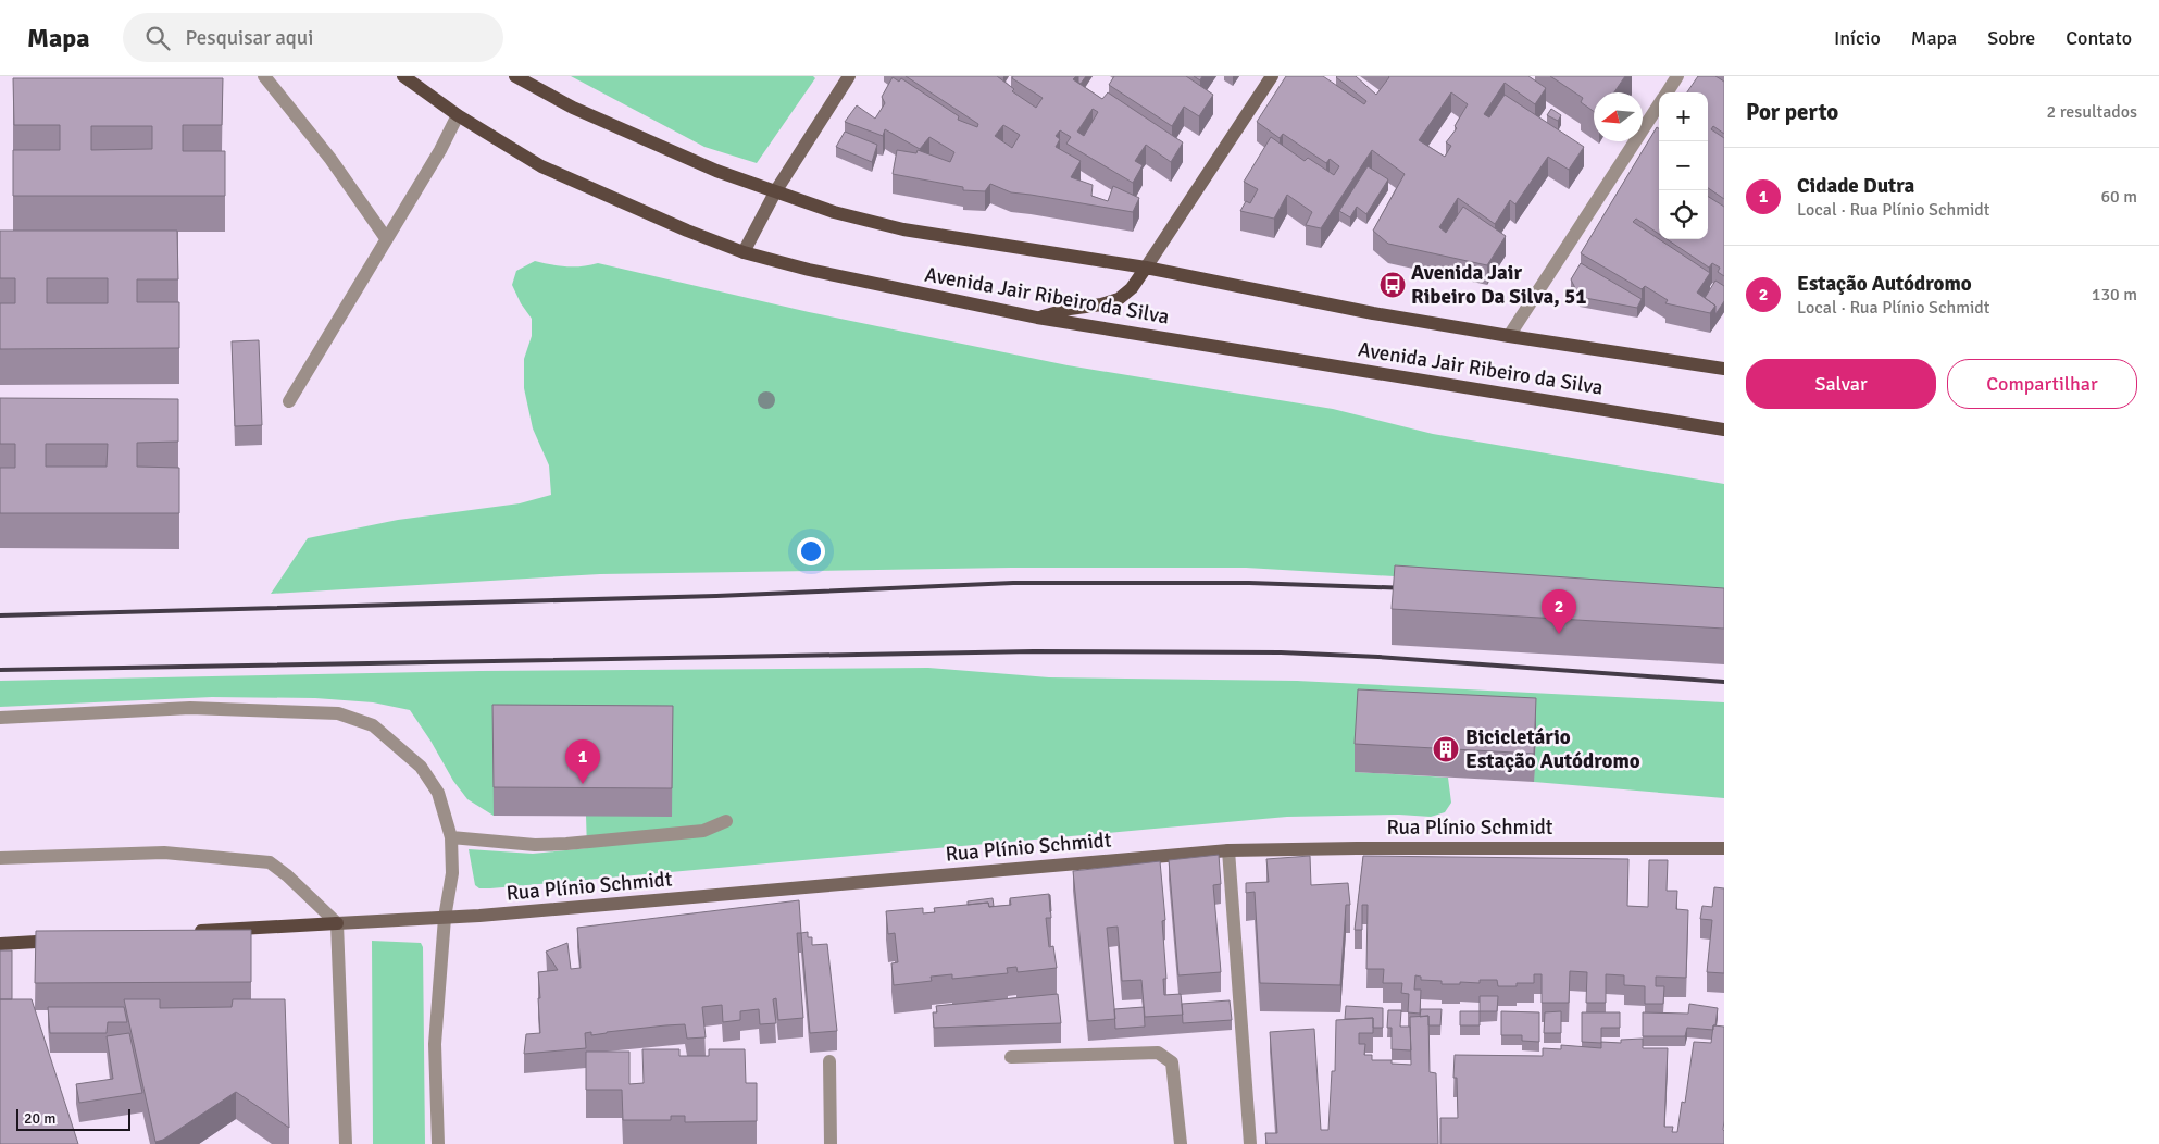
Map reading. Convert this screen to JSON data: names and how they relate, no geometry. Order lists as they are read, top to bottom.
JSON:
{
  "streets": {
    "main road": ["Avenida Jair Ribeiro da Silva"],
    "street": ["Rua Plínio Schmidt"]
  },
  "places": {
    "bus stop": ["Avenida Jair Ribeiro Da Silva, 51"],
    "building": ["Bicicletário Estação Autódromo"]
  },
  "scale_bar": "20 m",
  "north": "left",
  "page": {
    "header": "Mapa",
    "search": "Pesquisar aqui",
    "nav": [
      "Início",
      "Mapa",
      "Sobre",
      "Contato"
    ],
    "heading": ["Por perto", "2 resultados"],
    "map_buttons": ["+", "−"],
    "list": [
      {
        "mark": "1",
        "name": "Cidade Dutra",
        "note": "Local · Rua Plínio Schmidt",
        "value": "60 m"
      },
      {
        "mark": "2",
        "name": "Estação Autódromo",
        "note": "Local · Rua Plínio Schmidt",
        "value": "130 m"
      }
    ],
    "buttons": ["Salvar", "Compartilhar"],
    "pins": ["2", "1"],
    "scale": "20 m"
  }
}
